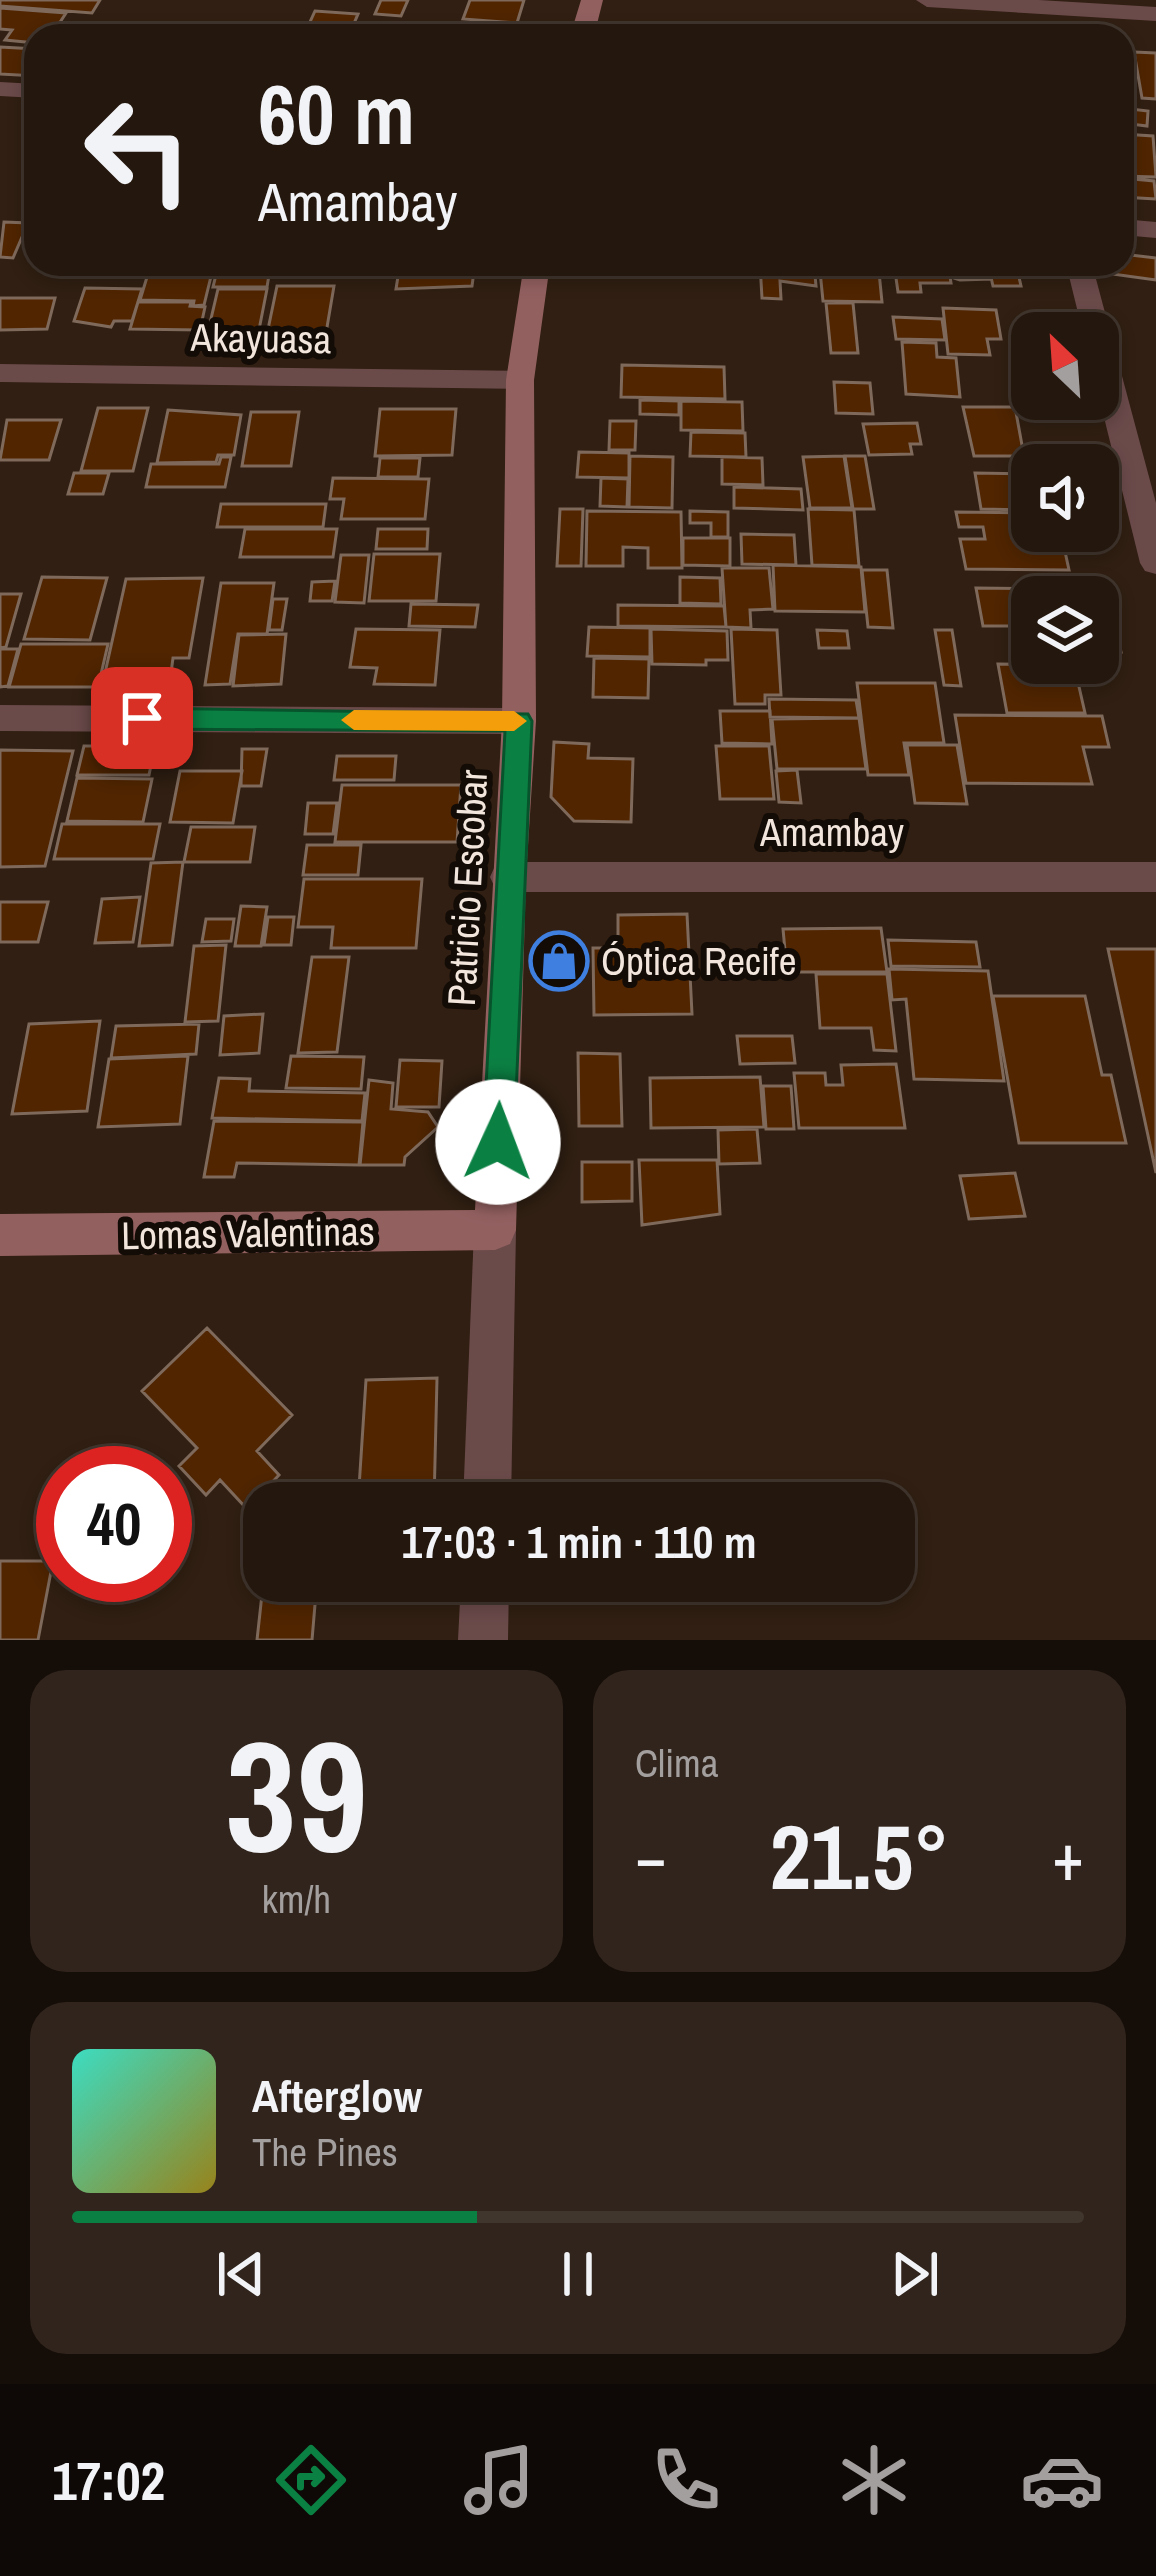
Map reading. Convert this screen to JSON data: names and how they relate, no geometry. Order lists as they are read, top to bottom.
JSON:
{
  "streets": {
    "street": [
      "Akayuasa",
      "Amambay",
      "Patricio Escobar",
      "Lomas Valentinas"
    ]
  },
  "crossings": [
    ["Akayuasa", "Patricio Escobar"],
    ["Amambay", "Patricio Escobar"],
    ["Patricio Escobar", "Lomas Valentinas"]
  ],
  "places": {
    "shop": ["Óptica Recife"]
  },
  "north": "top left",
  "page": {
    "turn": ["60 m", "Amambay"],
    "limit": "40",
    "trip": "17:03 · 1 min · 110 m",
    "tile": [
      ["39", "km/h"],
      "Clima"
    ],
    "heat": ["−", "21.5°", "+"],
    "song": ["Afterglow", "The Pines"],
    "tabs": "17:02"
  }
}
